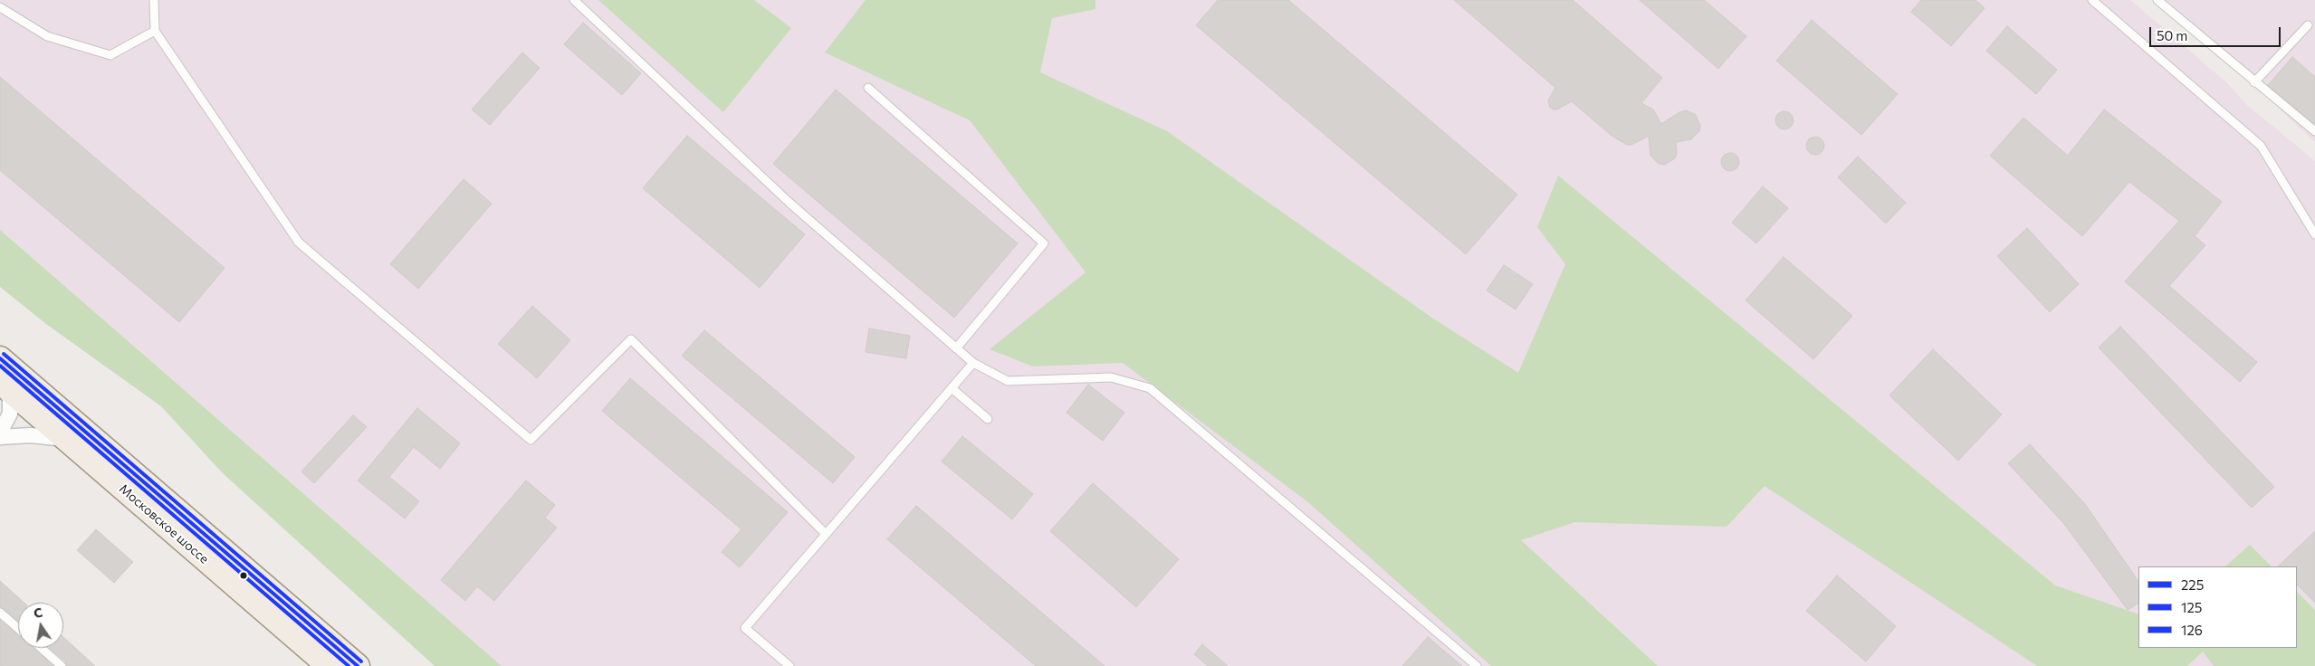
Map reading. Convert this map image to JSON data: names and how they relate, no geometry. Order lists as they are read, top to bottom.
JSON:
{
  "streets": {
    "main road": ["Московское шоссе"]
  },
  "lines": ["transit line 126", "transit line 225", "transit line 125"],
  "legend": ["225", "125", "126"],
  "scale_bar": "50 m",
  "north": "top"
}
